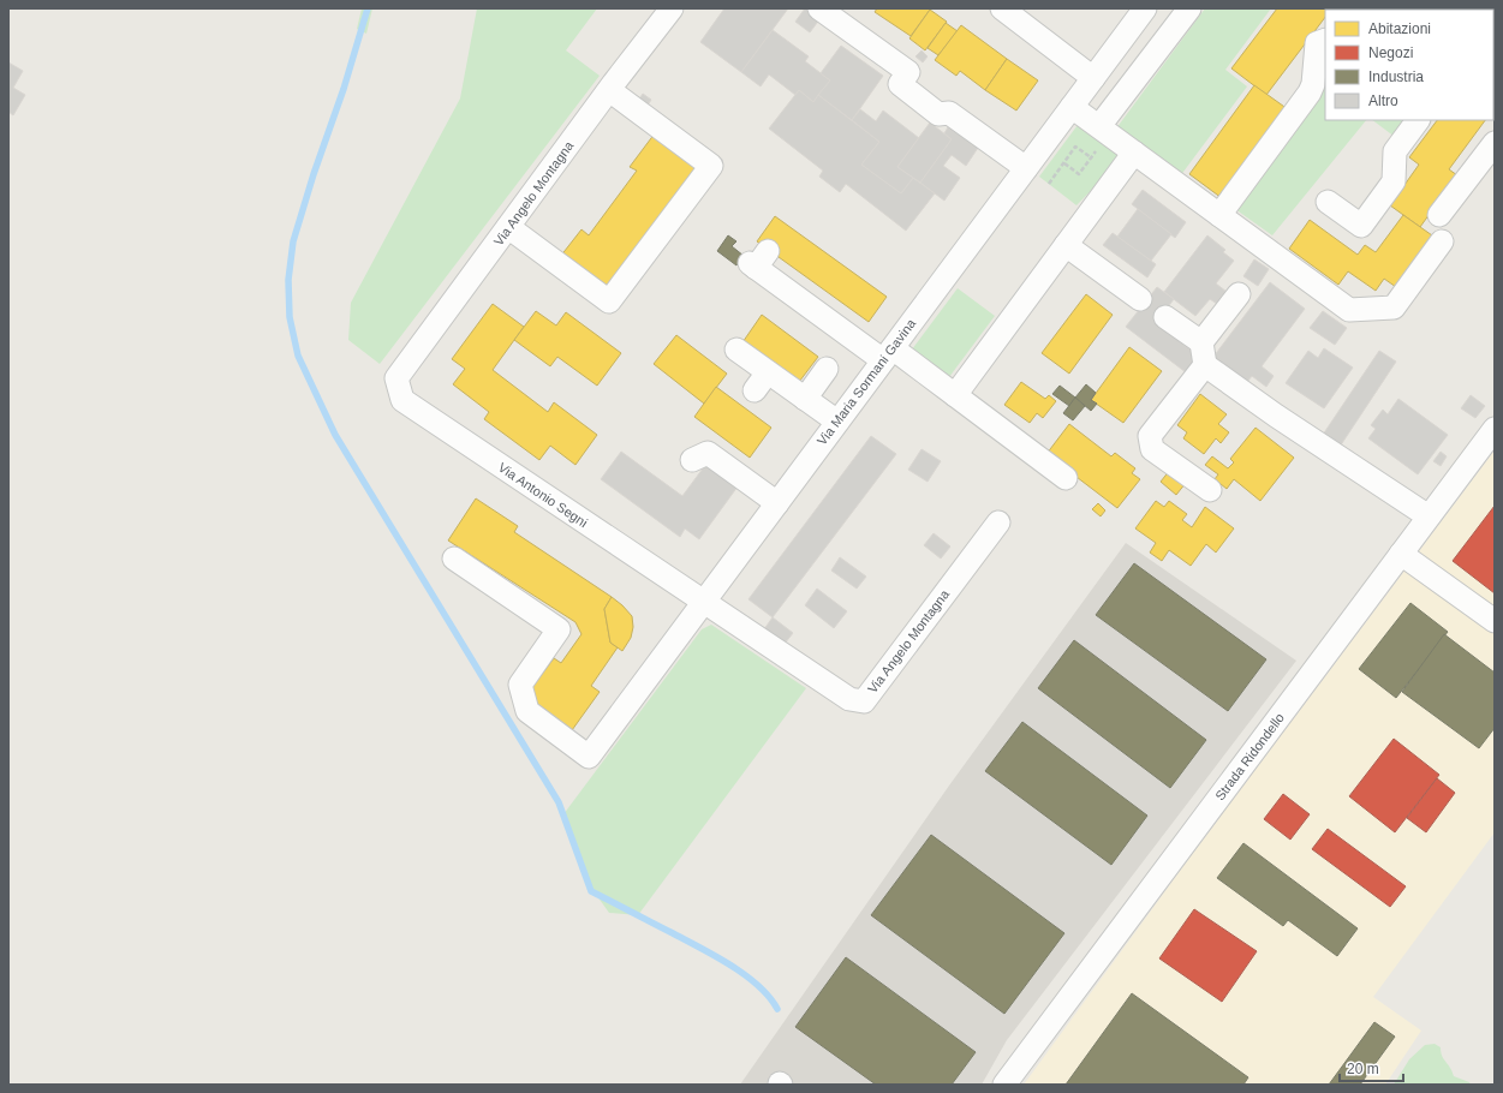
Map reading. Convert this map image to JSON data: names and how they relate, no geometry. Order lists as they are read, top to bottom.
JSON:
{
  "streets": {
    "street": [
      "Via Angelo Montagna",
      "Via Maria Sormani Gavina",
      "Via Antonio Segni",
      "Strada Ridondello"
    ]
  },
  "crossings": [
    ["Via Angelo Montagna", "Via Maria Sormani Gavina"],
    ["Via Angelo Montagna", "Via Antonio Segni"],
    ["Via Maria Sormani Gavina", "Via Antonio Segni"]
  ],
  "legend": [
    "Abitazioni",
    "Negozi",
    "Industria",
    "Altro"
  ],
  "scale_bar": "20 m"
}
